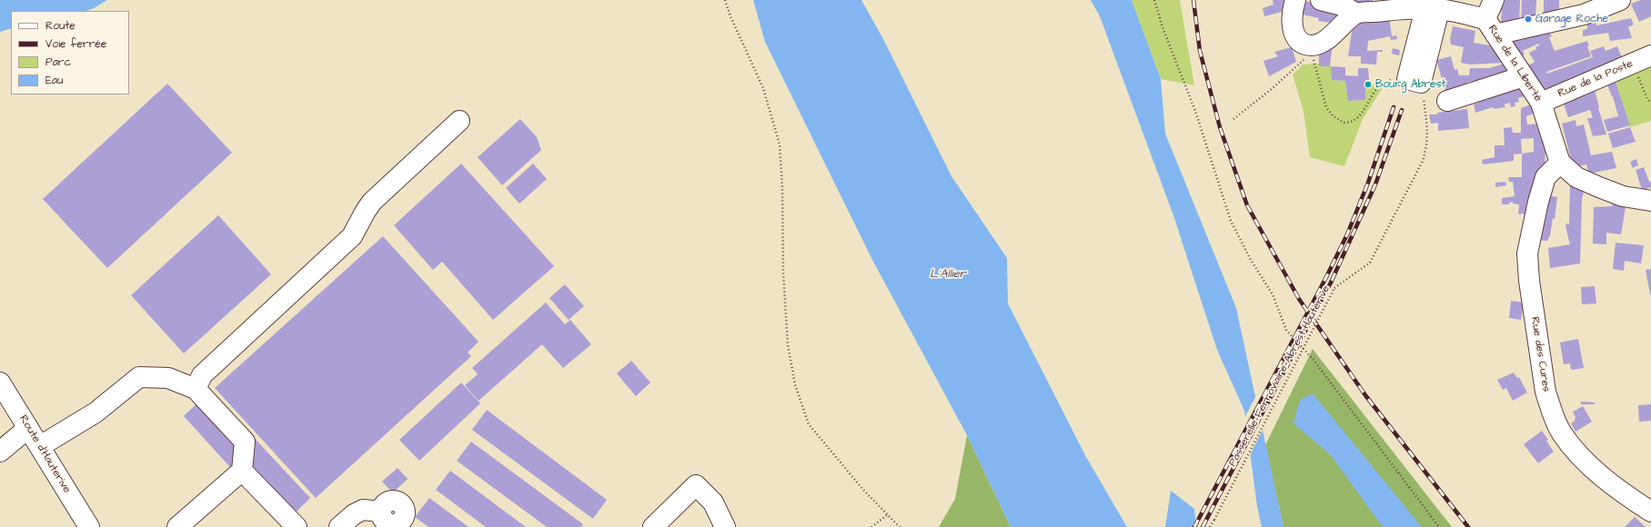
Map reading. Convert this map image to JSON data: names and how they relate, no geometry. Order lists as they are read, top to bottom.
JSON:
{
  "streets": {
    "street": [
      "Rue de la Liberté",
      "Rue de la Poste",
      "Rue des Cures",
      "Route d'Hauterive"
    ],
    "path": ["Passerelle Ferroviaire Abrest-Hauterive"]
  },
  "crossings": [
    ["Rue de la Liberté", "Rue de la Poste"],
    ["Rue de la Liberté", "Rue des Cures"]
  ],
  "water": ["L'Allier"],
  "places": ["Garage Roche", "Bourg Abrest"],
  "legend": [
    "Route",
    "Voie ferrée",
    "Parc",
    "Eau"
  ]
}
